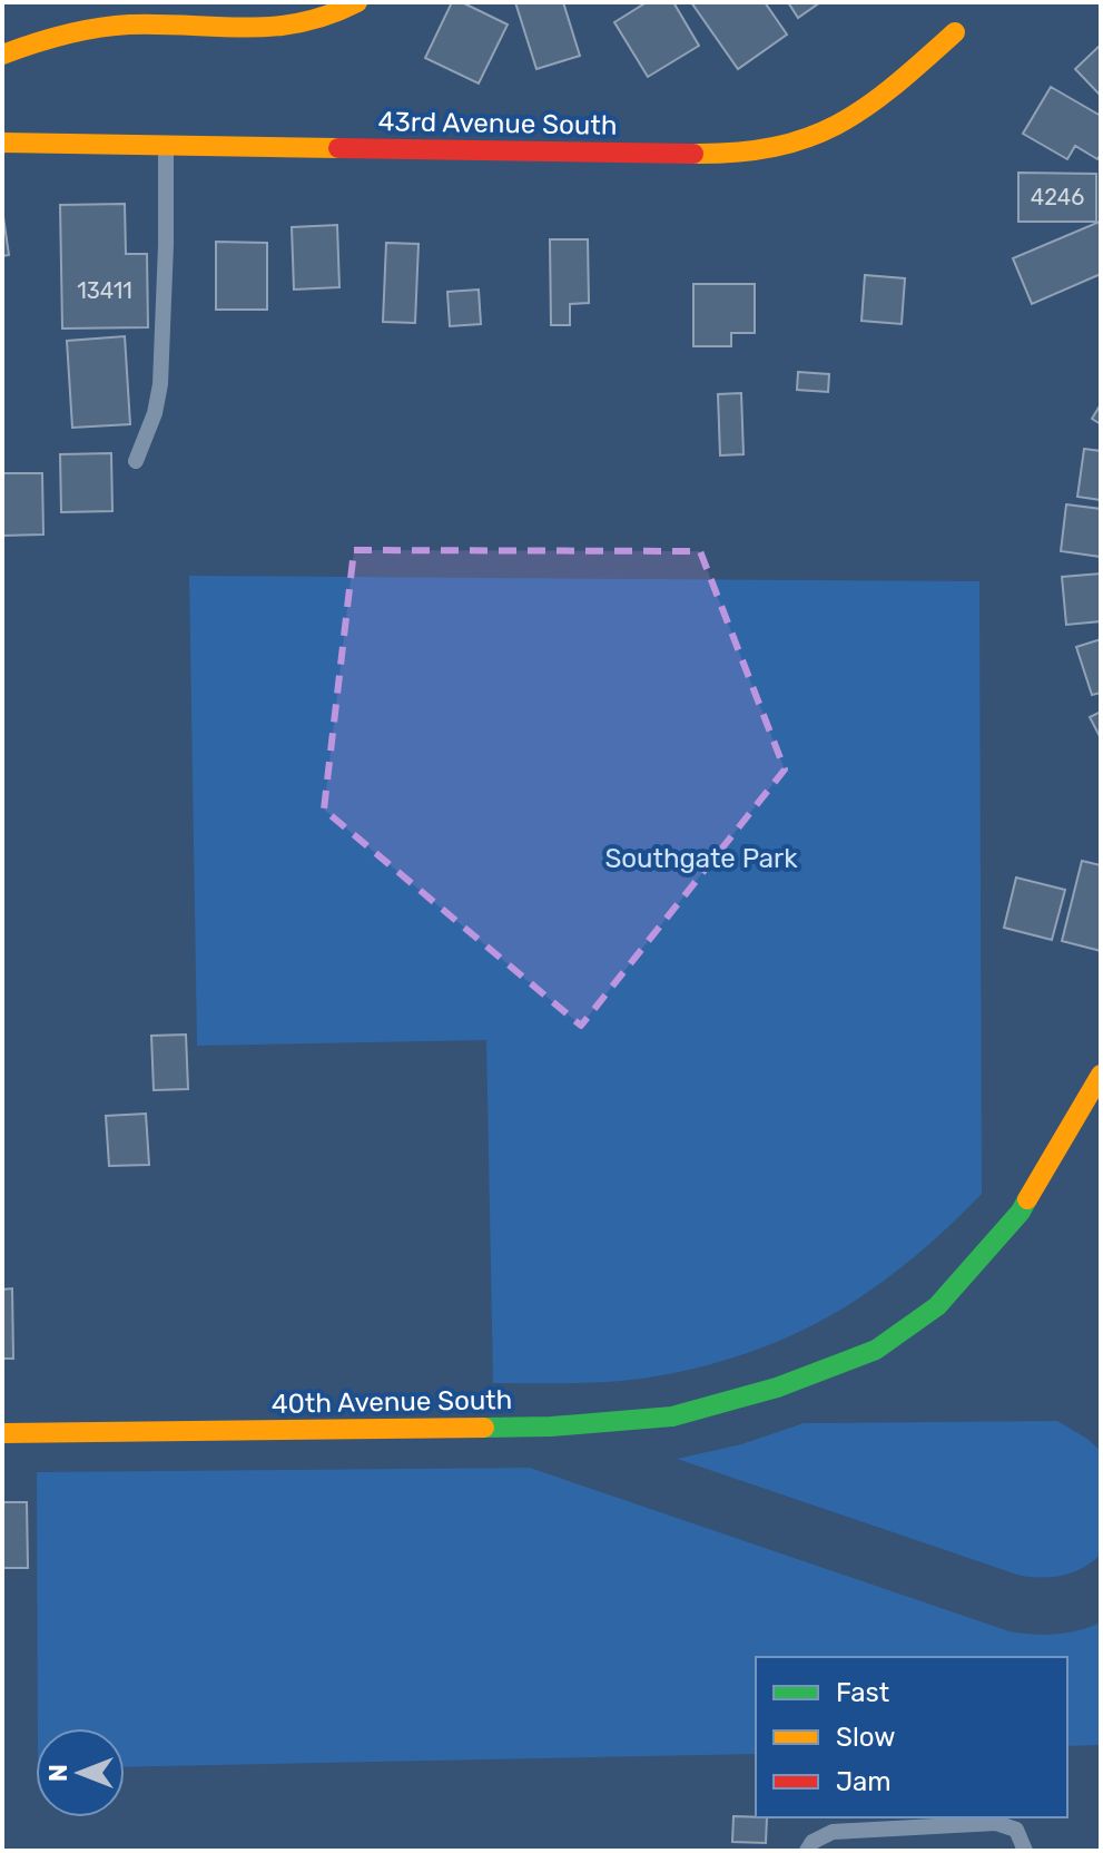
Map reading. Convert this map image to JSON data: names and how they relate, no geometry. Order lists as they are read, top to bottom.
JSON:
{
  "streets": {
    "street": ["43rd Avenue South", "40th Avenue South"]
  },
  "parks": ["Southgate Park"],
  "house_numbers": ["4246", "13411"],
  "legend": ["Fast", "Slow", "Jam"],
  "north": "left"
}
